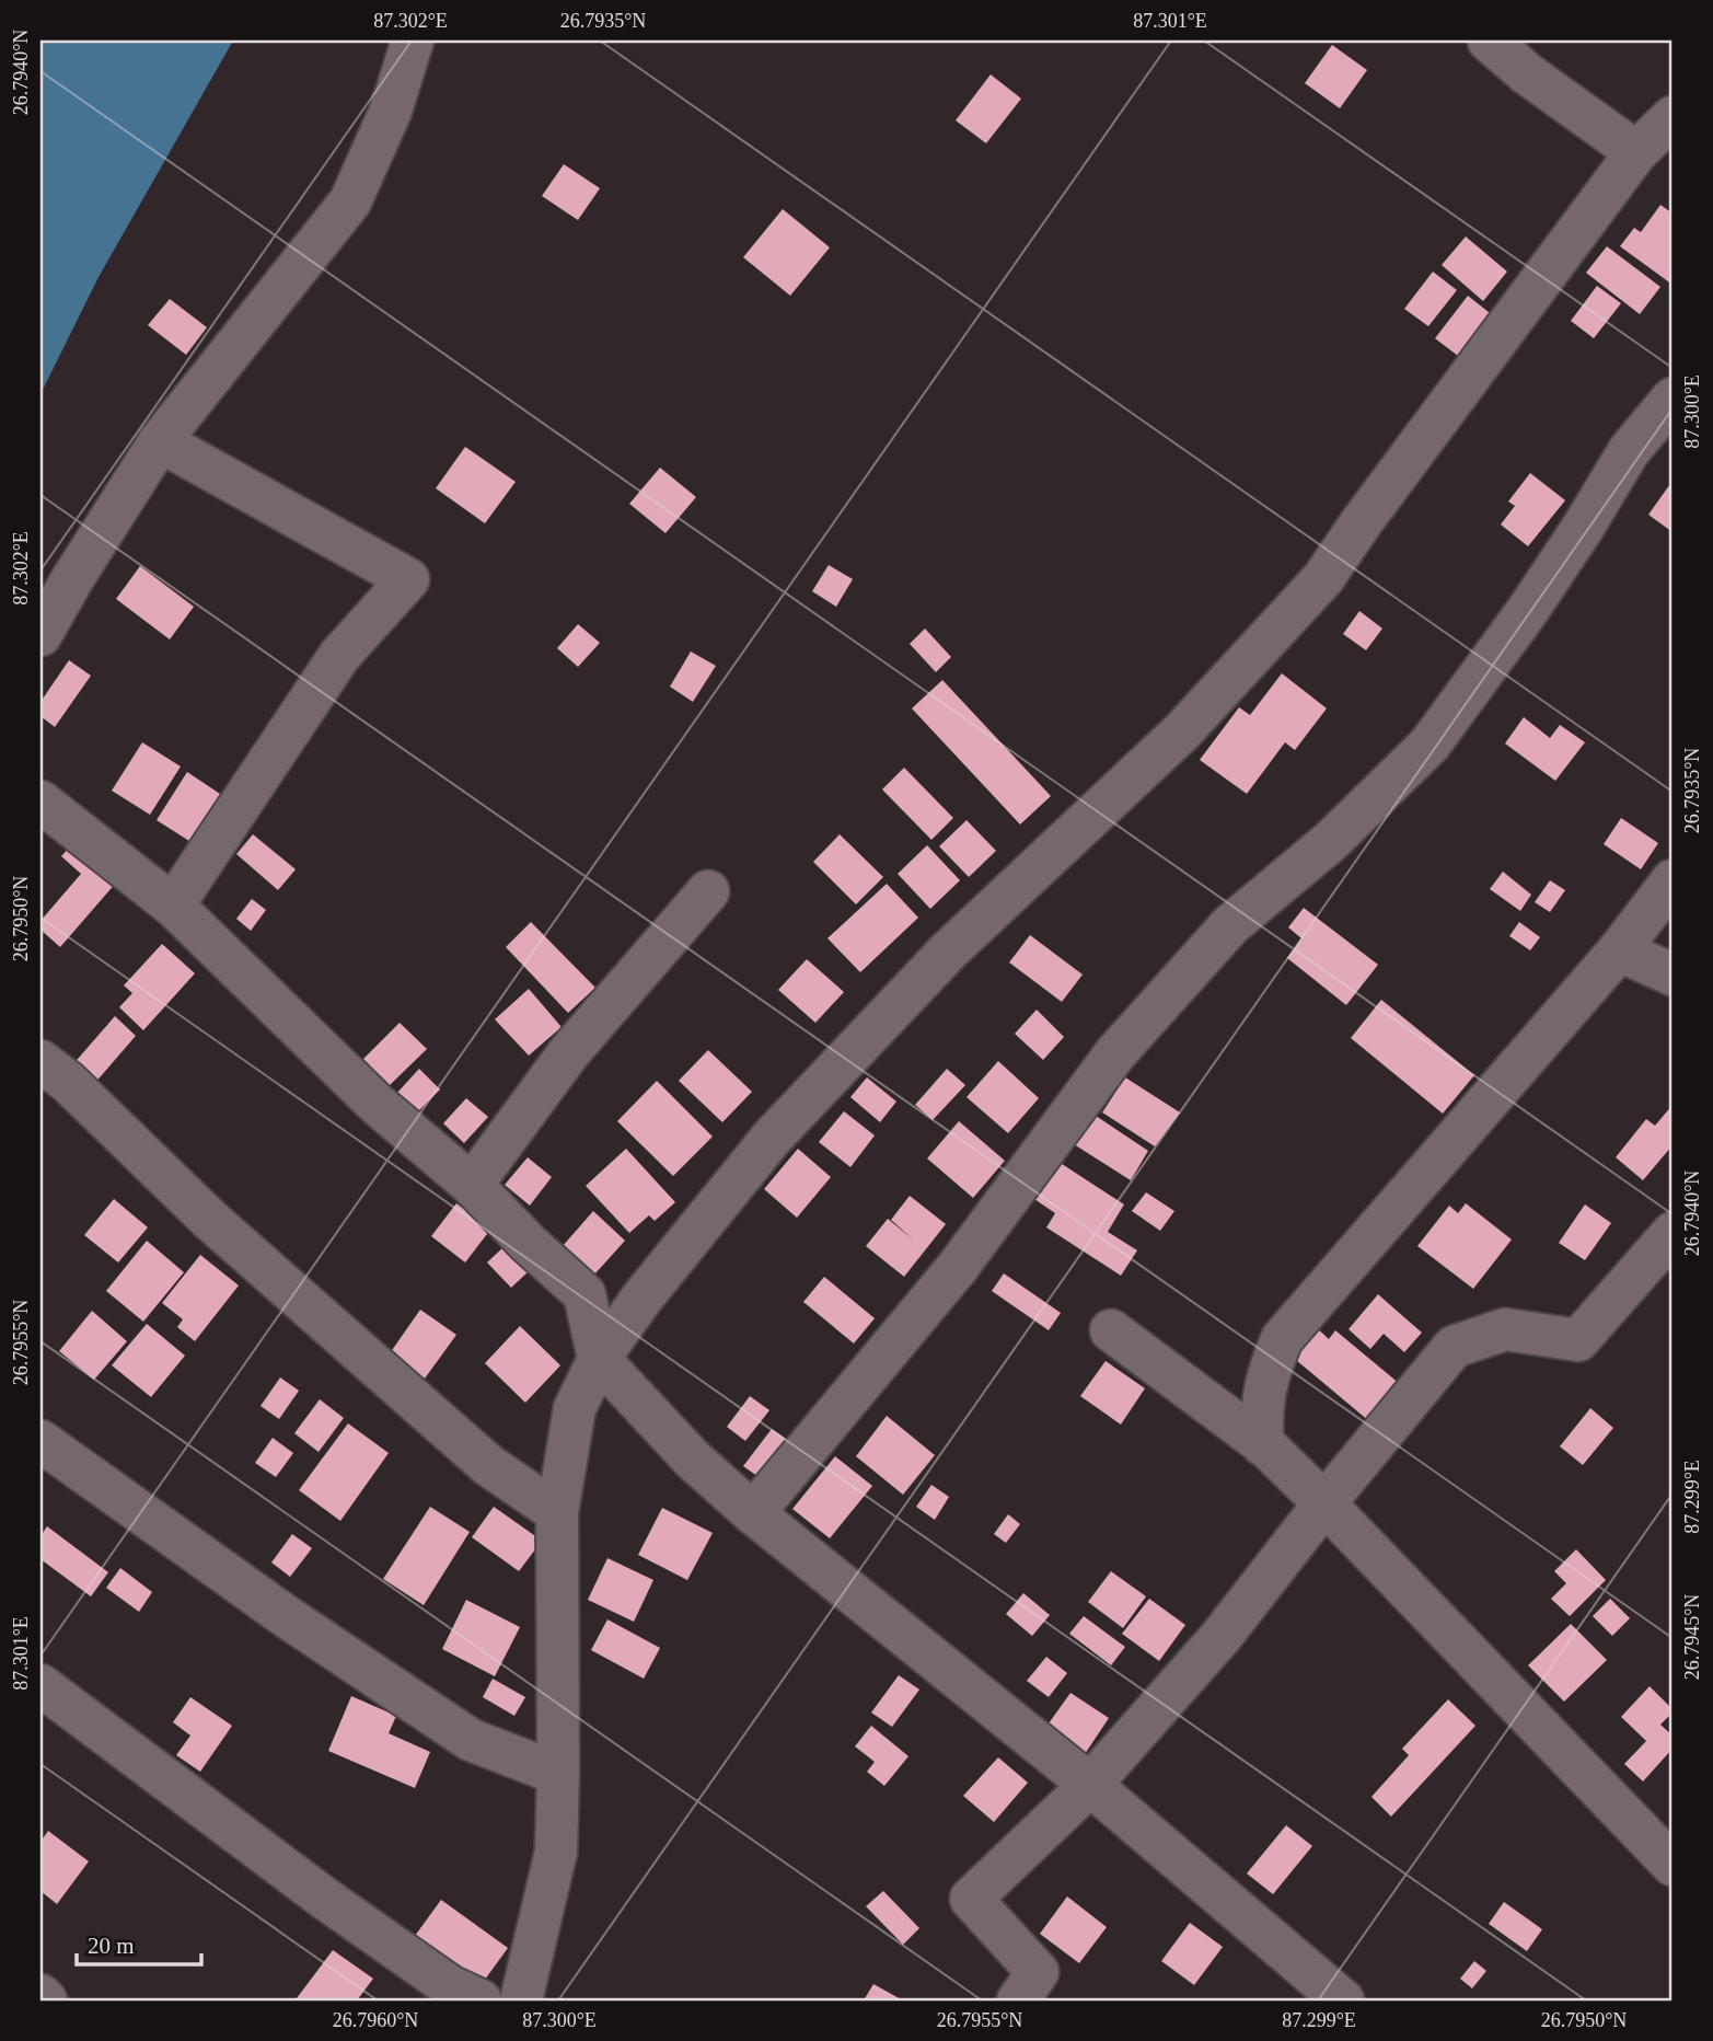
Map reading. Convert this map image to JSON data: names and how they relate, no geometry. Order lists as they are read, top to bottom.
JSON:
{
  "scale_bar": "20 m",
  "coordinates": [
    "87.302°E",
    "26.7935°N",
    "87.301°E",
    "26.7940°N",
    "87.300°E",
    "26.7950°N",
    "26.7955°N",
    "87.299°E",
    "26.7945°N",
    "26.7960°N"
  ]
}
